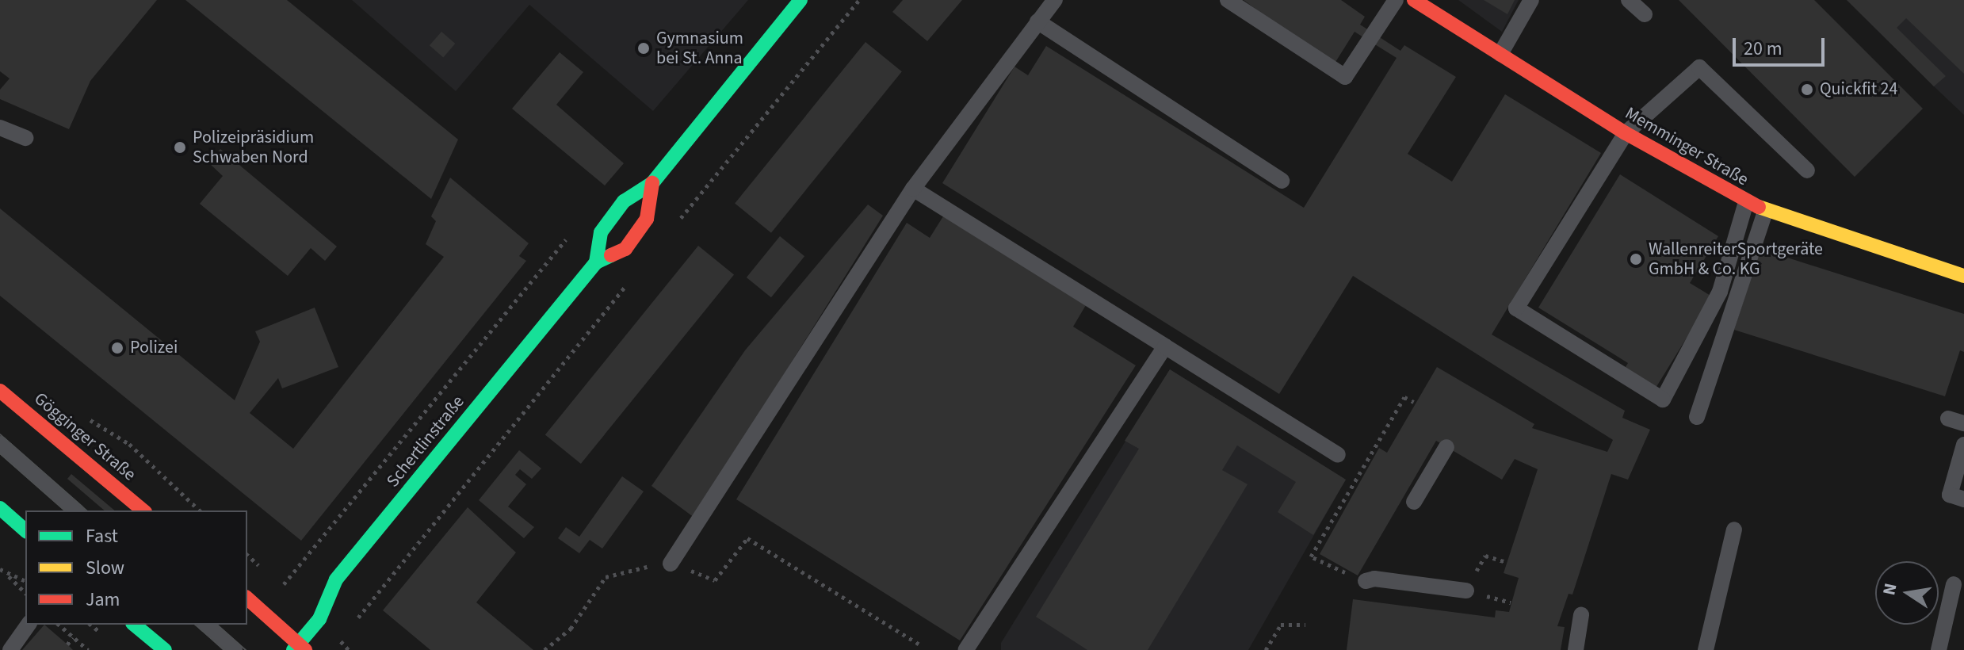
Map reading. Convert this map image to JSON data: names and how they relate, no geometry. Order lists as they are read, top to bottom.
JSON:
{
  "streets": {
    "street": ["Memminger Straße", "Gögginger Straße", "Schertlinstraße"]
  },
  "places": [
    "Gymnasium bei St. Anna",
    "Quickfit 24",
    "Polizeipräsidium Schwaben Nord",
    "WallenreiterSportgeräte GmbH & Co. KG",
    "Polizei"
  ],
  "legend": ["Fast", "Slow", "Jam"],
  "scale_bar": "20 m",
  "north": "left"
}
